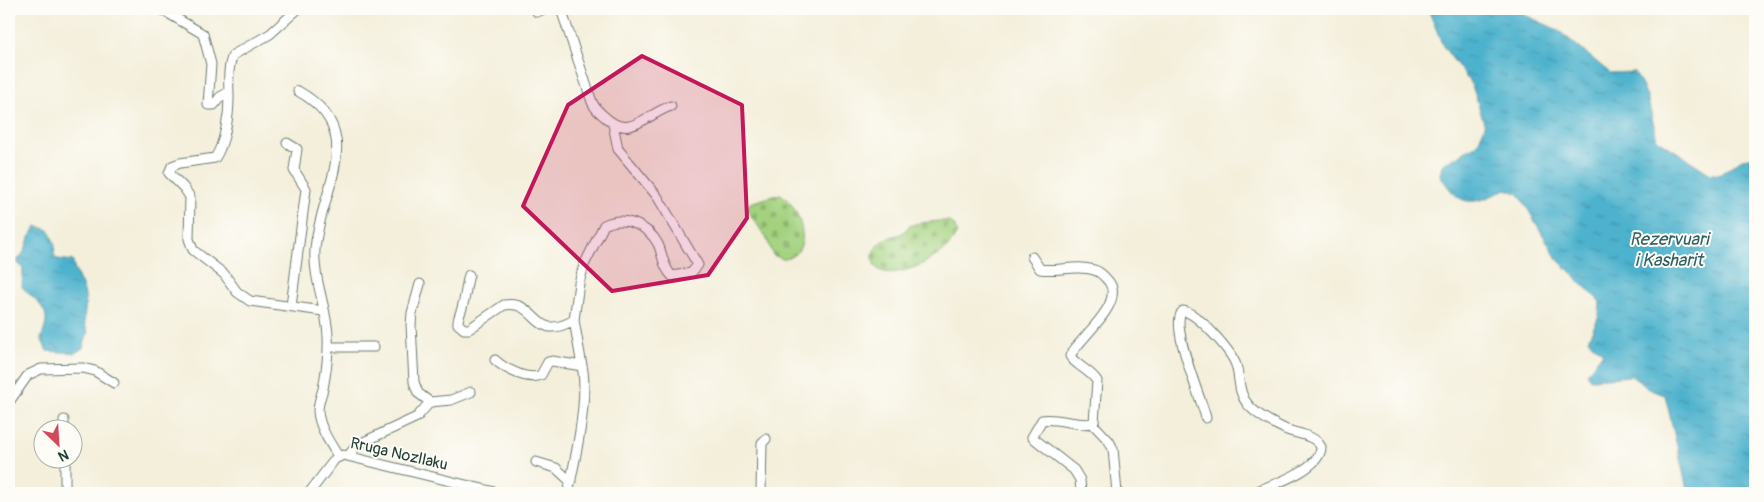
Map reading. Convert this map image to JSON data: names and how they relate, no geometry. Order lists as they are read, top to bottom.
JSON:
{
  "streets": {
    "street": ["Rruga Nozllaku"]
  },
  "water": ["Rezervuari i Kasharit"],
  "north": "bottom right"
}
